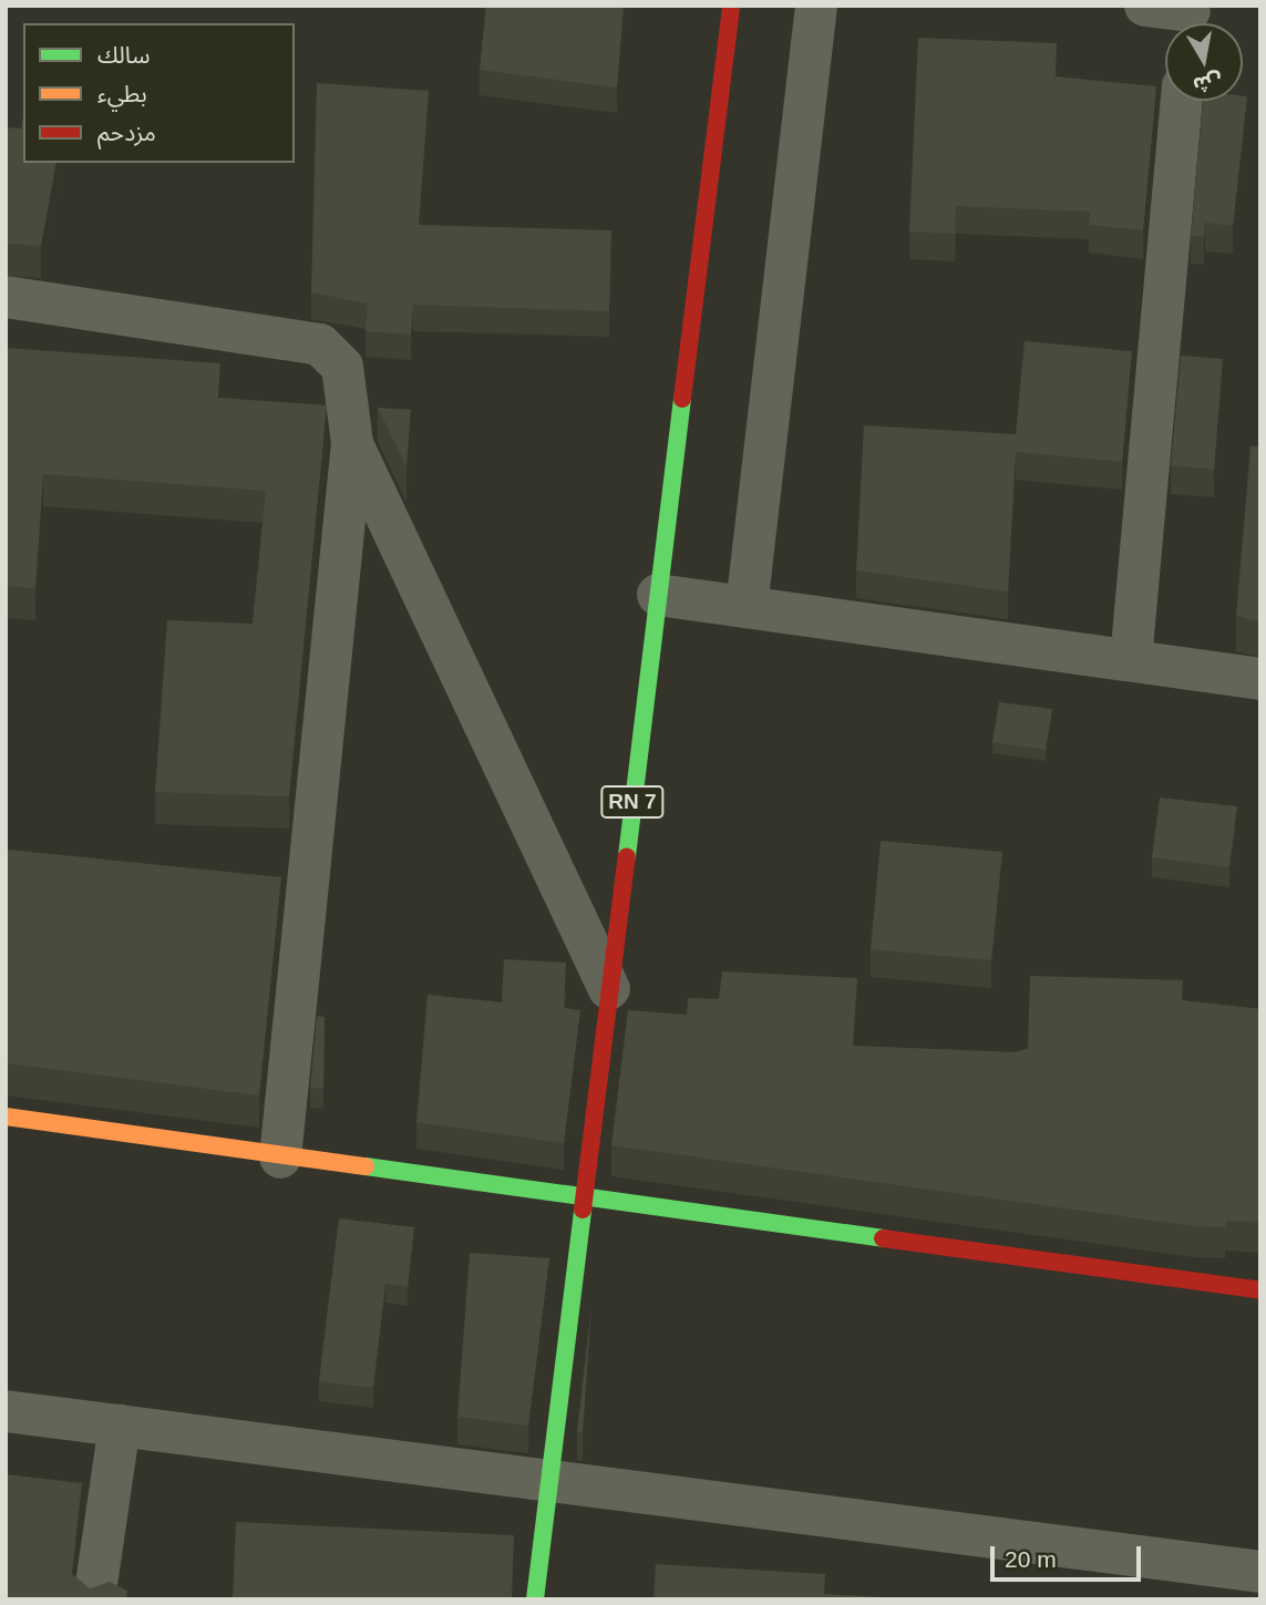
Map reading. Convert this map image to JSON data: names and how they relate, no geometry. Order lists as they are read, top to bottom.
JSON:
{
  "streets": {
    "main road": ["RN 7"]
  },
  "legend": ["سالك", "بطيء", "مزدحم"],
  "scale_bar": "20 m",
  "north": "bottom"
}
